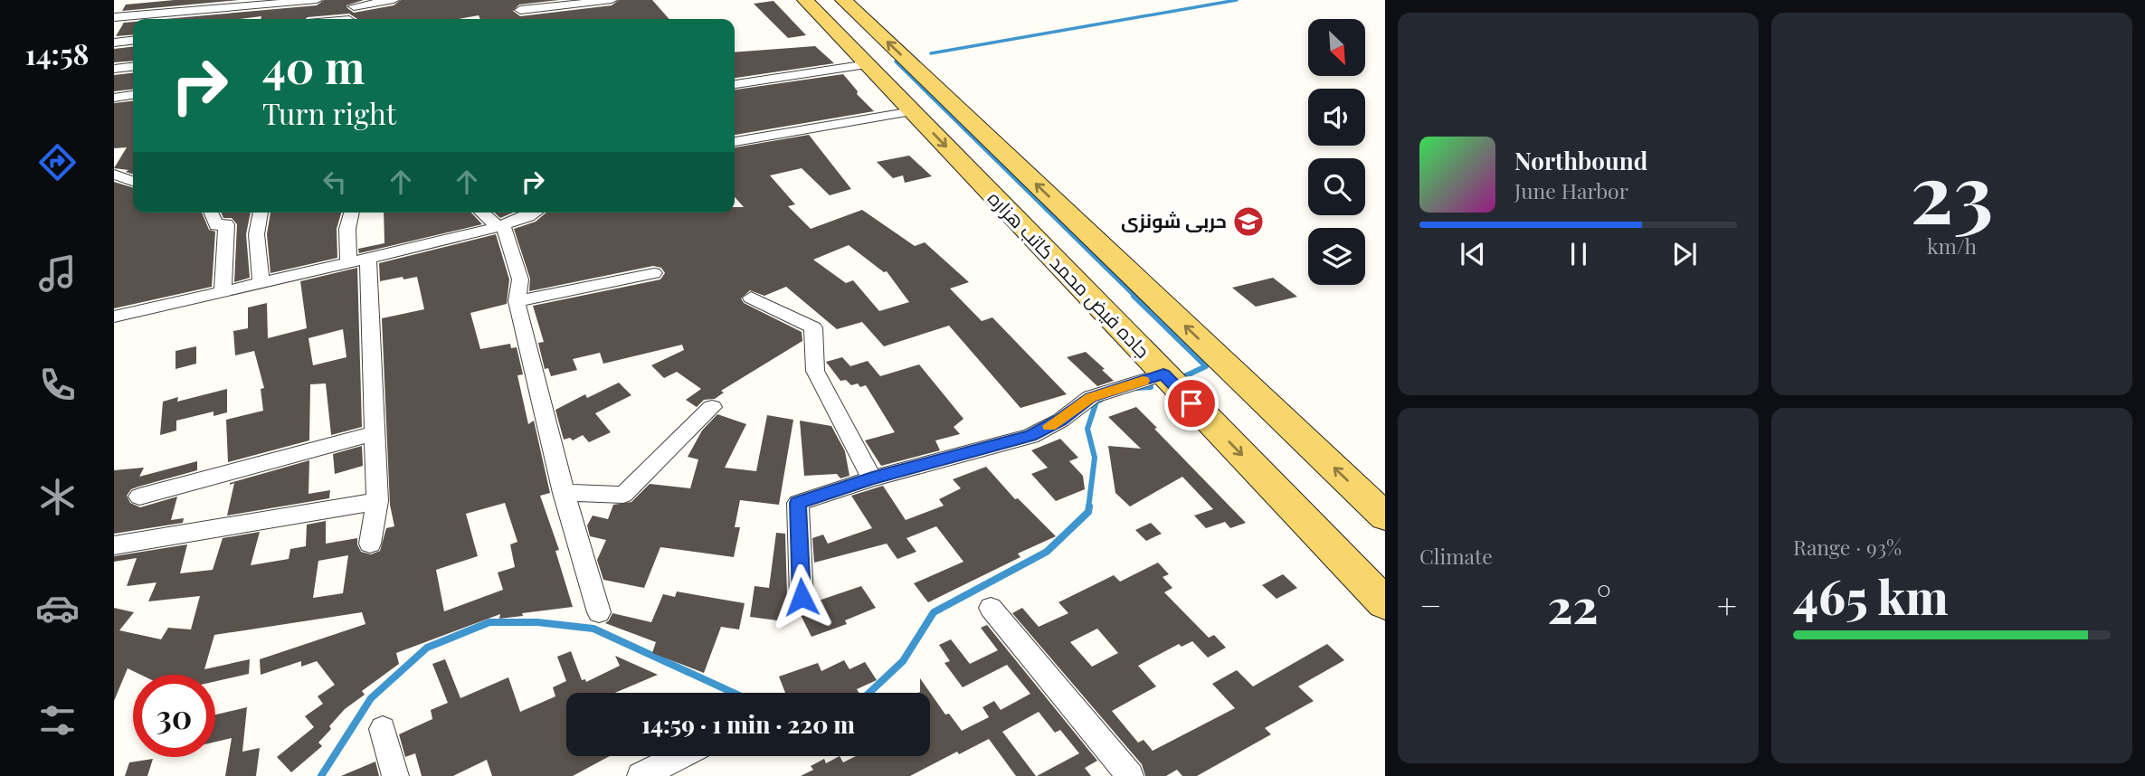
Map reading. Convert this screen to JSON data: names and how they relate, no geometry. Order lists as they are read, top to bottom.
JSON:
{
  "streets": {
    "main road": ["جاده فیض محمد کاتب هزاره"]
  },
  "places": {
    "school or university": ["حربی شونزی"]
  },
  "north": "bottom right",
  "page": {
    "tabs": "14:58",
    "tile": [
      ["23", "km/h"],
      "Climate",
      ["Range · 93%", "465 km"]
    ],
    "turn": ["40 m", "Turn right"],
    "song": ["Northbound", "June Harbor"],
    "heat": ["−", "22°", "+"],
    "limit": "30",
    "trip": "14:59 · 1 min · 220 m"
  }
}
